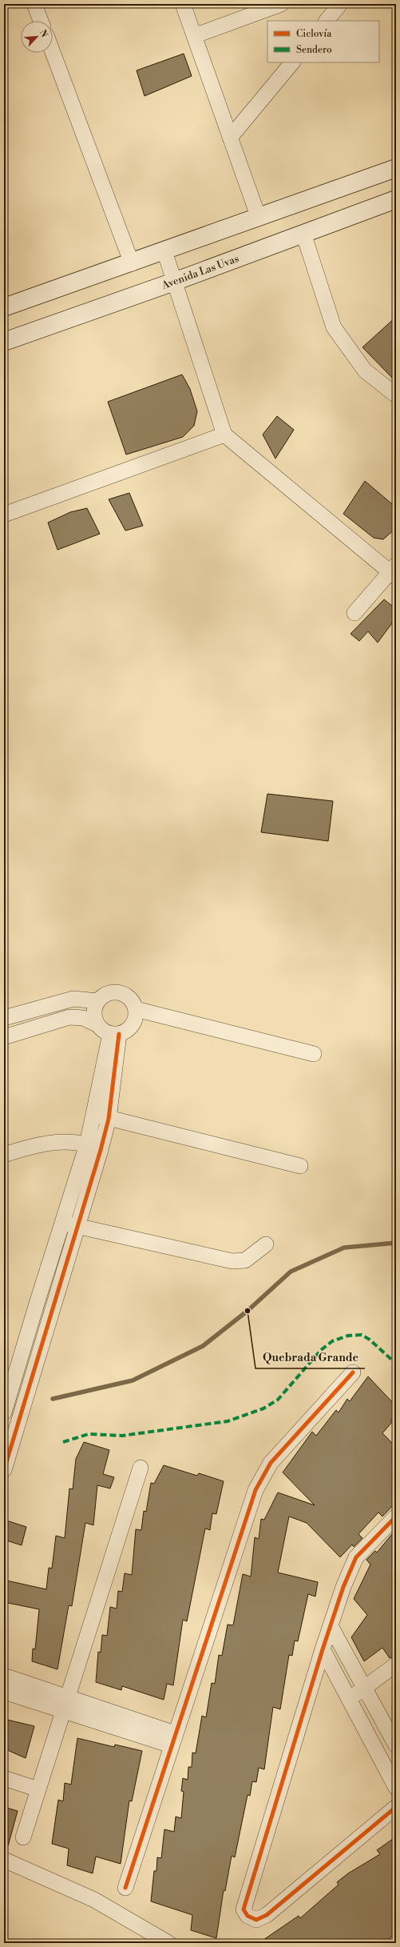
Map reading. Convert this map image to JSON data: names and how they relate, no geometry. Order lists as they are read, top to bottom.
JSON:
{
  "streets": {
    "street": ["Avenida Las Uvas"]
  },
  "places": ["Quebrada Grande"],
  "legend": ["Ciclovía", "Sendero"],
  "north": "top right"
}
